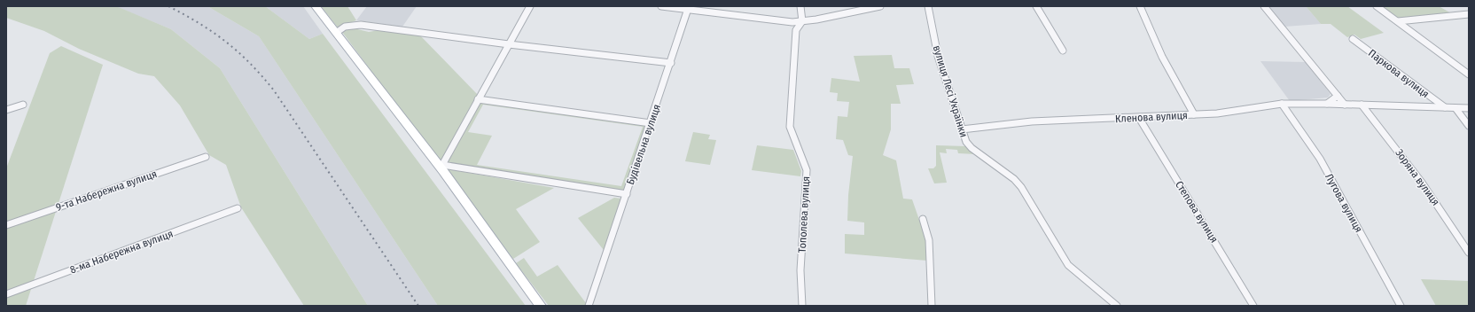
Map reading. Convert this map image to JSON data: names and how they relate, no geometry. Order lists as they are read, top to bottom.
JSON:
{
  "streets": {
    "street": [
      "Паркова вулиця",
      "вулиця Лесі Українки",
      "Кленова вулиця",
      "Будівельна вулиця",
      "Зоряна вулиця",
      "9-та Набережна вулиця",
      "Лугова вулиця",
      "Степова вулиця",
      "Тополева вулиця",
      "8-ма Набережна вулиця"
    ]
  },
  "crossings": [
    ["Паркова вулиця", "Кленова вулиця"],
    ["вулиця Лесі Українки", "Кленова вулиця"],
    ["Кленова вулиця", "Зоряна вулиця"],
    ["Кленова вулиця", "Лугова вулиця"],
    ["Кленова вулиця", "Степова вулиця"]
  ]
}
